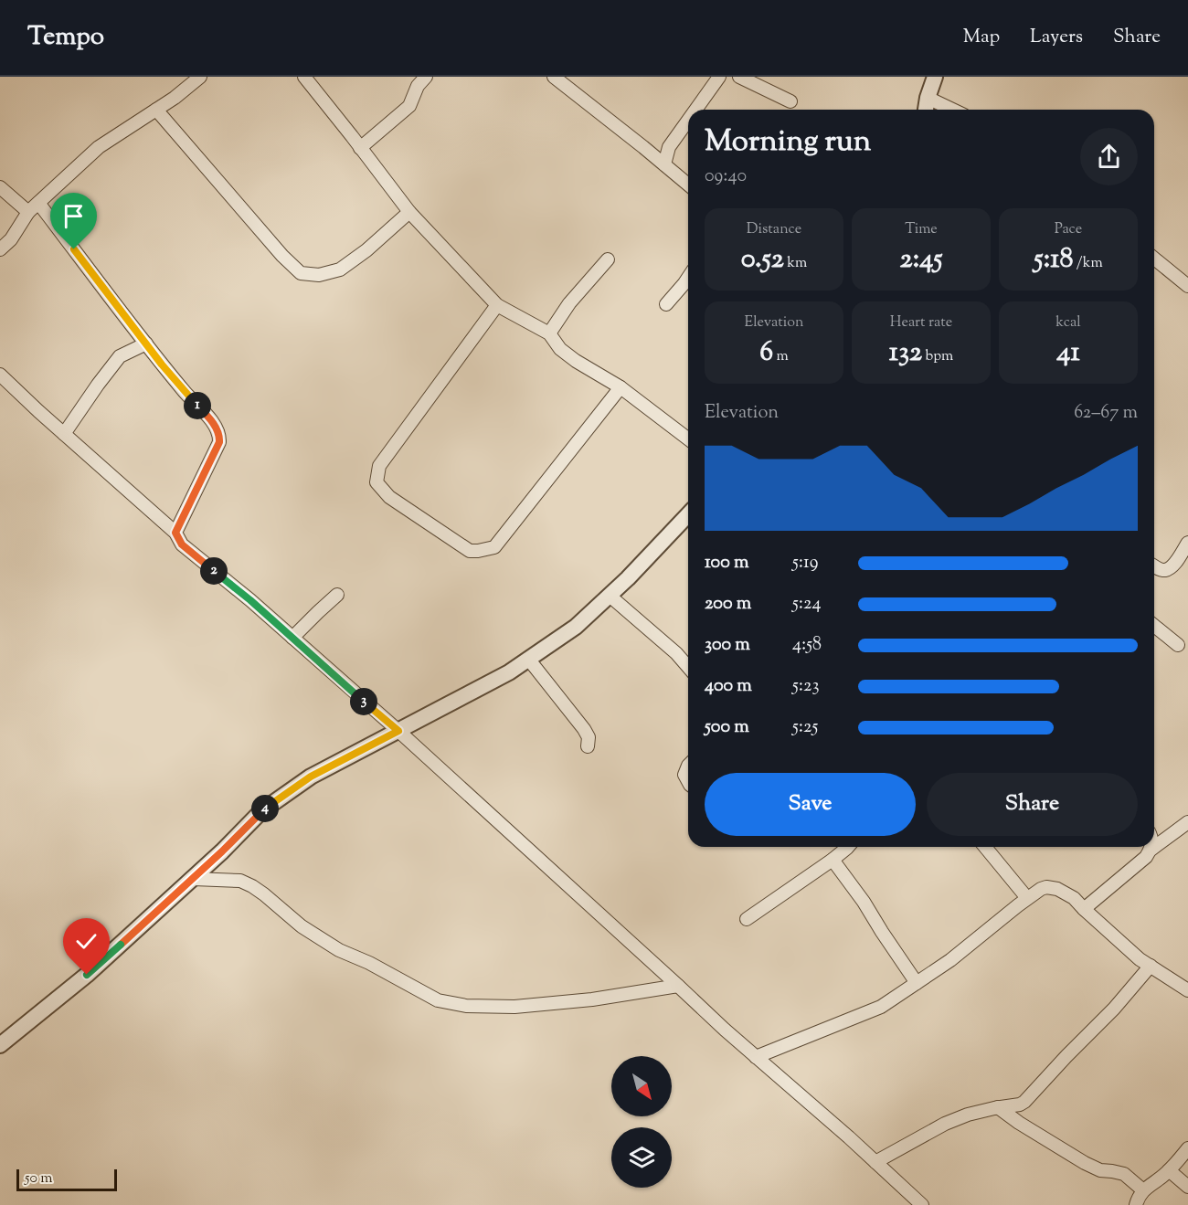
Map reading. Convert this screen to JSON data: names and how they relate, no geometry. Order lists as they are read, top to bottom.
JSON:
{
  "scale_bar": "50 m",
  "north": "bottom right",
  "page": {
    "header": "Tempo",
    "nav": ["Map", "Layers", "Share"],
    "heading": ["Morning run", "09:40"],
    "stats": [
      ["Distance", "0.52 km"],
      ["Time", "2:45"],
      ["Pace", "5:18 /km"],
      ["Elevation", "6 m"],
      ["Heart rate", "132 bpm"],
      ["kcal", "41"]
    ],
    "chart": ["Elevation", "62–67 m"],
    "pins": [
      "1",
      "2",
      "3",
      "4"
    ],
    "list": [
      {
        "name": "100 m",
        "note": "5:19"
      },
      {
        "name": "200 m",
        "note": "5:24"
      },
      {
        "name": "300 m",
        "note": "4:58"
      },
      {
        "name": "400 m",
        "note": "5:23"
      },
      {
        "name": "500 m",
        "note": "5:25"
      }
    ],
    "buttons": ["Save", "Share"],
    "scale": "50 m"
  }
}
